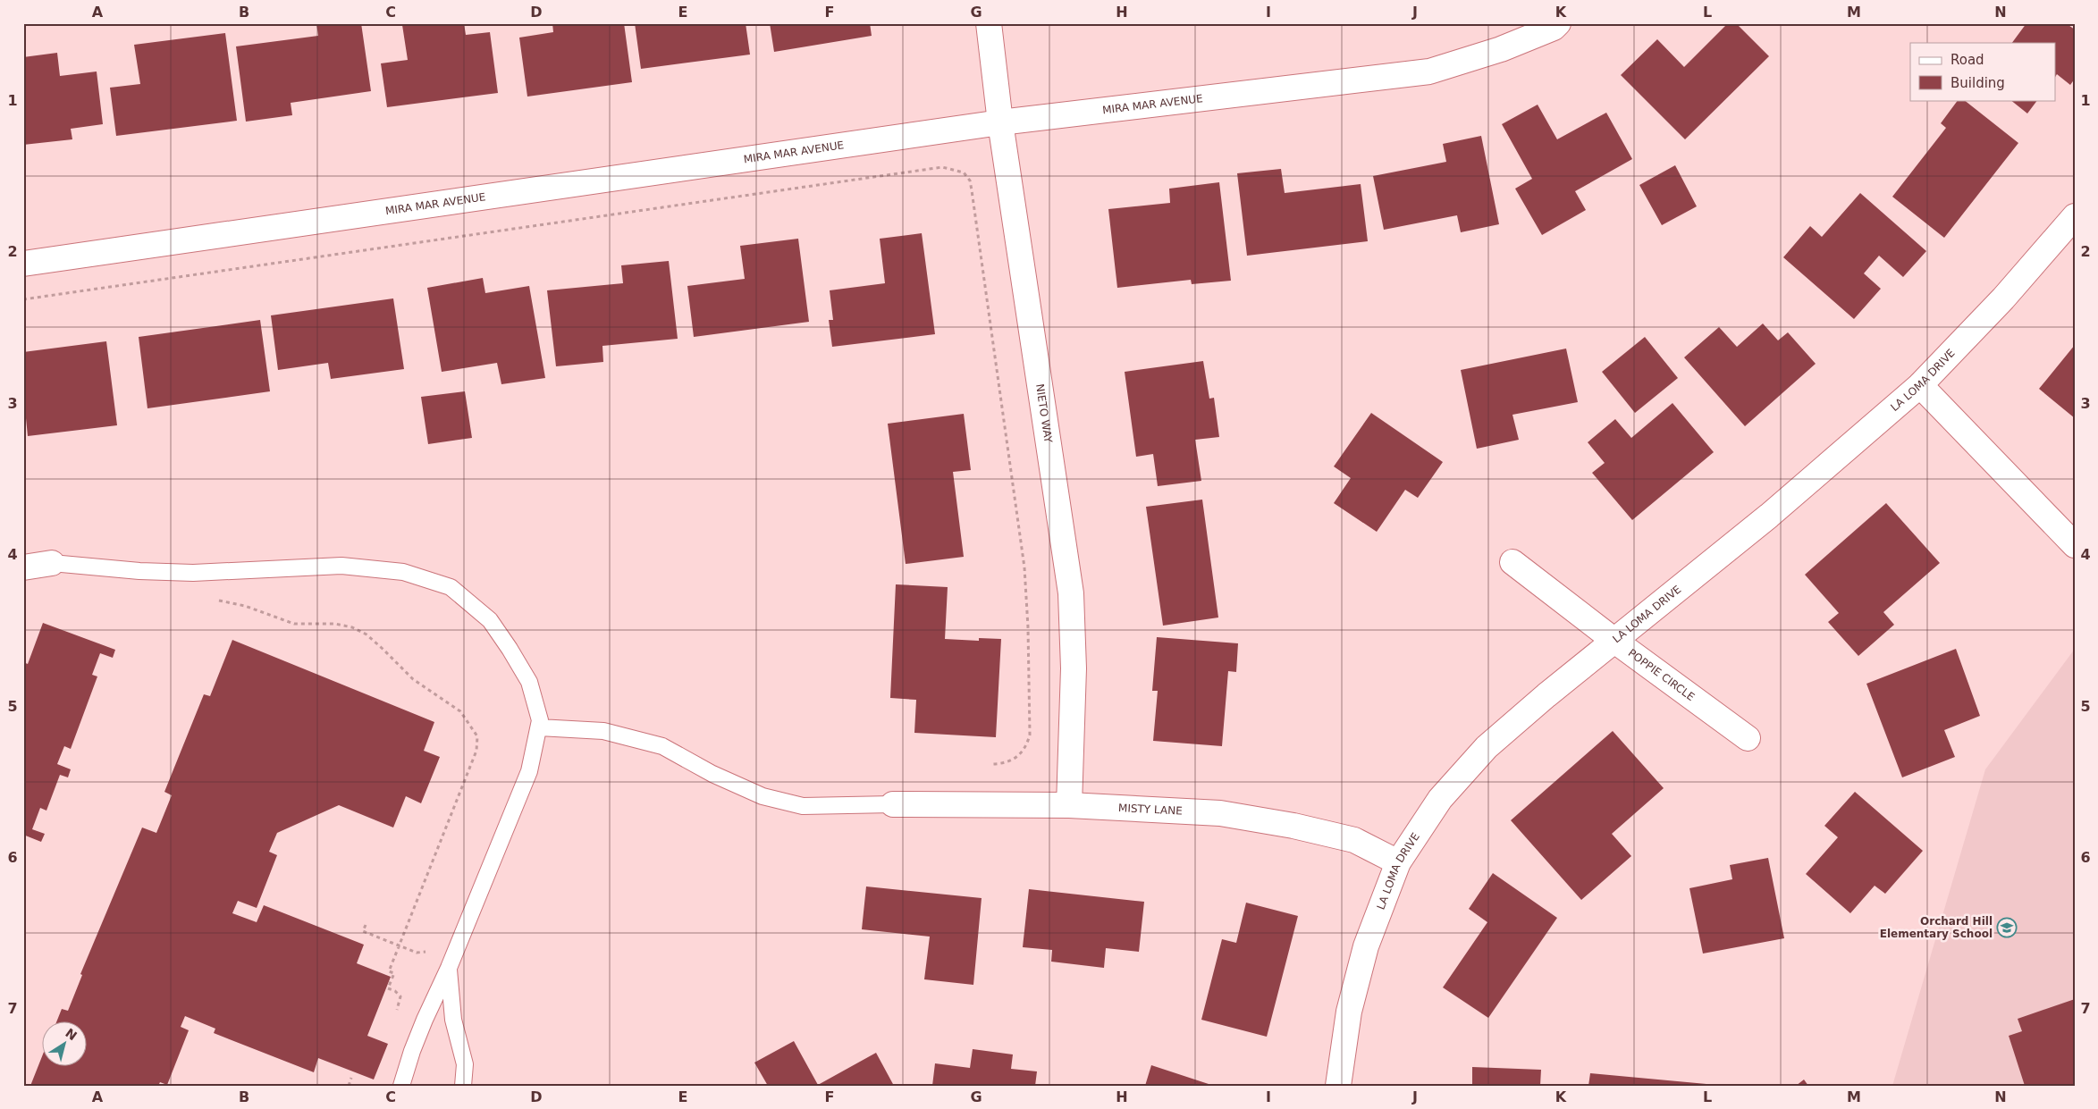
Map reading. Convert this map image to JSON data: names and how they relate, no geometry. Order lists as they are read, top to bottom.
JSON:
{
  "streets": {
    "street": [
      "MIRA MAR AVENUE",
      "LA LOMA DRIVE",
      "NIETO WAY",
      "POPPIE CIRCLE",
      "MISTY LANE"
    ]
  },
  "crossings": [
    ["MIRA MAR AVENUE", "NIETO WAY"],
    ["LA LOMA DRIVE", "POPPIE CIRCLE"],
    ["LA LOMA DRIVE", "MISTY LANE"],
    ["NIETO WAY", "MISTY LANE"]
  ],
  "places": {
    "school or university": ["Orchard Hill Elementary School"]
  },
  "legend": ["Road", "Building"],
  "north": "top right",
  "grid": {
    "columns": [
      "A",
      "B",
      "C",
      "D",
      "E",
      "F",
      "G",
      "H",
      "I",
      "J",
      "K",
      "L",
      "M",
      "N"
    ],
    "rows": [
      "1",
      "2",
      "3",
      "4",
      "5",
      "6",
      "7"
    ]
  }
}
